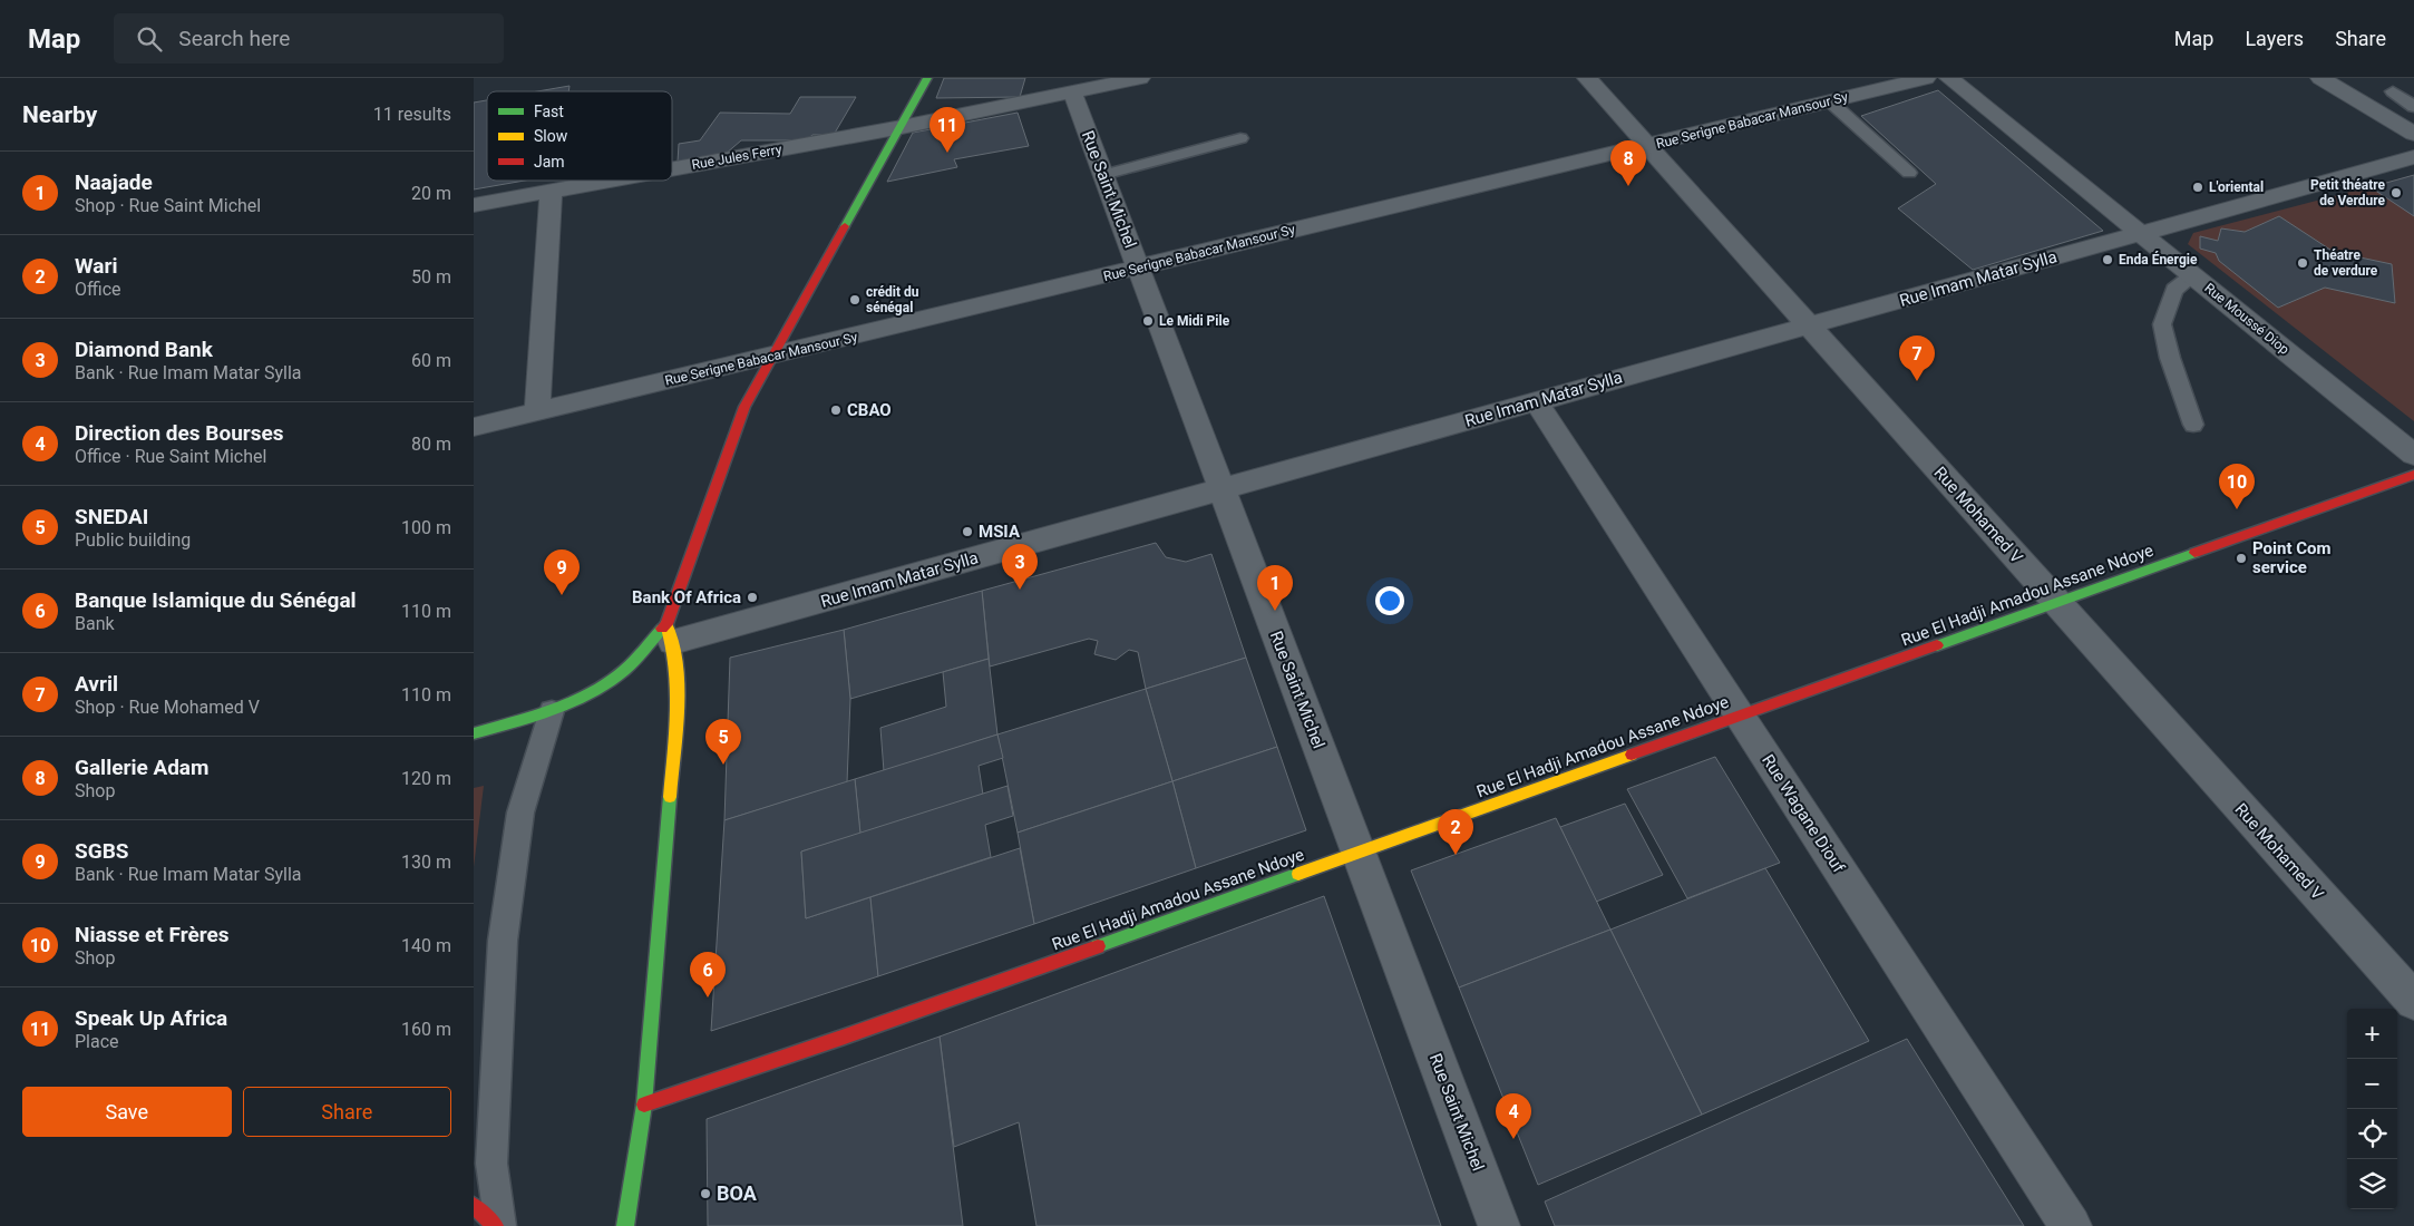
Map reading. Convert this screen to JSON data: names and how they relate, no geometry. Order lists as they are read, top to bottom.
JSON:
{
  "streets": {
    "street": [
      "Rue Serigne Babacar Mansour Sy",
      "Rue Jules Ferry",
      "Rue Saint Michel",
      "Rue Imam Matar Sylla",
      "Rue Moussé Diop",
      "Rue Mohamed V",
      "Rue El Hadji Amadou Assane Ndoye",
      "Rue Wagane Diouf"
    ]
  },
  "crossings": [
    ["Rue Serigne Babacar Mansour Sy", "Rue Saint Michel"],
    ["Rue Serigne Babacar Mansour Sy", "Rue Mohamed V"],
    ["Rue Jules Ferry", "Rue Saint Michel"],
    ["Rue Saint Michel", "Rue Imam Matar Sylla"],
    ["Rue Saint Michel", "Rue El Hadji Amadou Assane Ndoye"],
    ["Rue Imam Matar Sylla", "Rue Moussé Diop"],
    ["Rue Imam Matar Sylla", "Rue Mohamed V"],
    ["Rue Imam Matar Sylla", "Rue Wagane Diouf"],
    ["Rue Mohamed V", "Rue El Hadji Amadou Assane Ndoye"],
    ["Rue El Hadji Amadou Assane Ndoye", "Rue Wagane Diouf"]
  ],
  "places": [
    "L'oriental",
    "Petit théatre de Verdure",
    "Enda Énergie",
    "Théatre de verdure",
    "crédit du sénégal",
    "Le Midi Pile",
    "CBAO",
    "MSIA",
    "Point Com service",
    "Bank Of Africa",
    "BOA"
  ],
  "legend": ["Fast", "Slow", "Jam"],
  "page": {
    "header": "Map",
    "search": "Search here",
    "nav": ["Map", "Layers", "Share"],
    "heading": ["Nearby", "11 results"],
    "pins": [
      "11",
      "8",
      "7",
      "10",
      "3",
      "9",
      "1",
      "5",
      "2",
      "6",
      "4"
    ],
    "list": [
      {
        "mark": "1",
        "name": "Naajade",
        "note": "Shop · Rue Saint Michel",
        "value": "20 m"
      },
      {
        "mark": "2",
        "name": "Wari",
        "note": "Office",
        "value": "50 m"
      },
      {
        "mark": "3",
        "name": "Diamond Bank",
        "note": "Bank · Rue Imam Matar Sylla",
        "value": "60 m"
      },
      {
        "mark": "4",
        "name": "Direction des Bourses",
        "note": "Office · Rue Saint Michel",
        "value": "80 m"
      },
      {
        "mark": "5",
        "name": "SNEDAI",
        "note": "Public building",
        "value": "100 m"
      },
      {
        "mark": "6",
        "name": "Banque Islamique du Sénégal",
        "note": "Bank",
        "value": "110 m"
      },
      {
        "mark": "7",
        "name": "Avril",
        "note": "Shop · Rue Mohamed V",
        "value": "110 m"
      },
      {
        "mark": "8",
        "name": "Gallerie Adam",
        "note": "Shop",
        "value": "120 m"
      },
      {
        "mark": "9",
        "name": "SGBS",
        "note": "Bank · Rue Imam Matar Sylla",
        "value": "130 m"
      },
      {
        "mark": "10",
        "name": "Niasse et Frères",
        "note": "Shop",
        "value": "140 m"
      },
      {
        "mark": "11",
        "name": "Speak Up Africa",
        "note": "Place",
        "value": "160 m"
      }
    ],
    "map_buttons": ["+", "−"],
    "buttons": ["Save", "Share"]
  }
}
